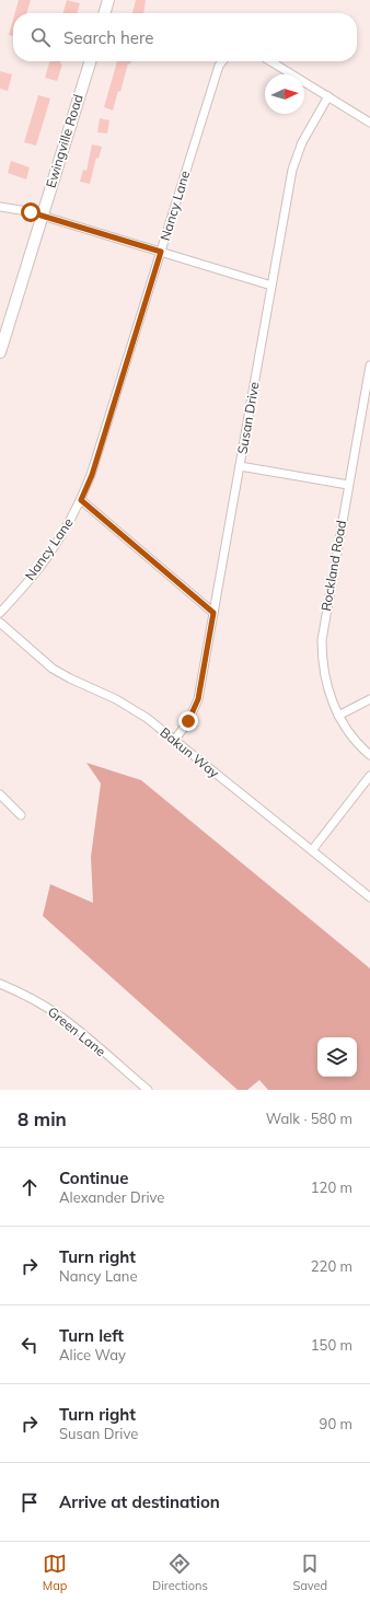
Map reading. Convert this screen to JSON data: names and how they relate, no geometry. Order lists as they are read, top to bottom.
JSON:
{
  "streets": {
    "main road": ["Ewingville Road"],
    "street": [
      "Nancy Lane",
      "Susan Drive",
      "Rockland Road",
      "Bakun Way",
      "Green Lane"
    ]
  },
  "crossings": [
    ["Susan Drive", "Bakun Way"]
  ],
  "north": "right",
  "page": {
    "search": "Search here",
    "heading": ["8 min", "Walk · 580 m"],
    "list": [
      ["Continue", "Alexander Drive", "120 m"],
      ["Turn right", "Nancy Lane", "220 m"],
      ["Turn left", "Alice Way", "150 m"],
      ["Turn right", "Susan Drive", "90 m"],
      "Arrive at destination"
    ],
    "nav": ["Map", "Directions", "Saved"]
  }
}
